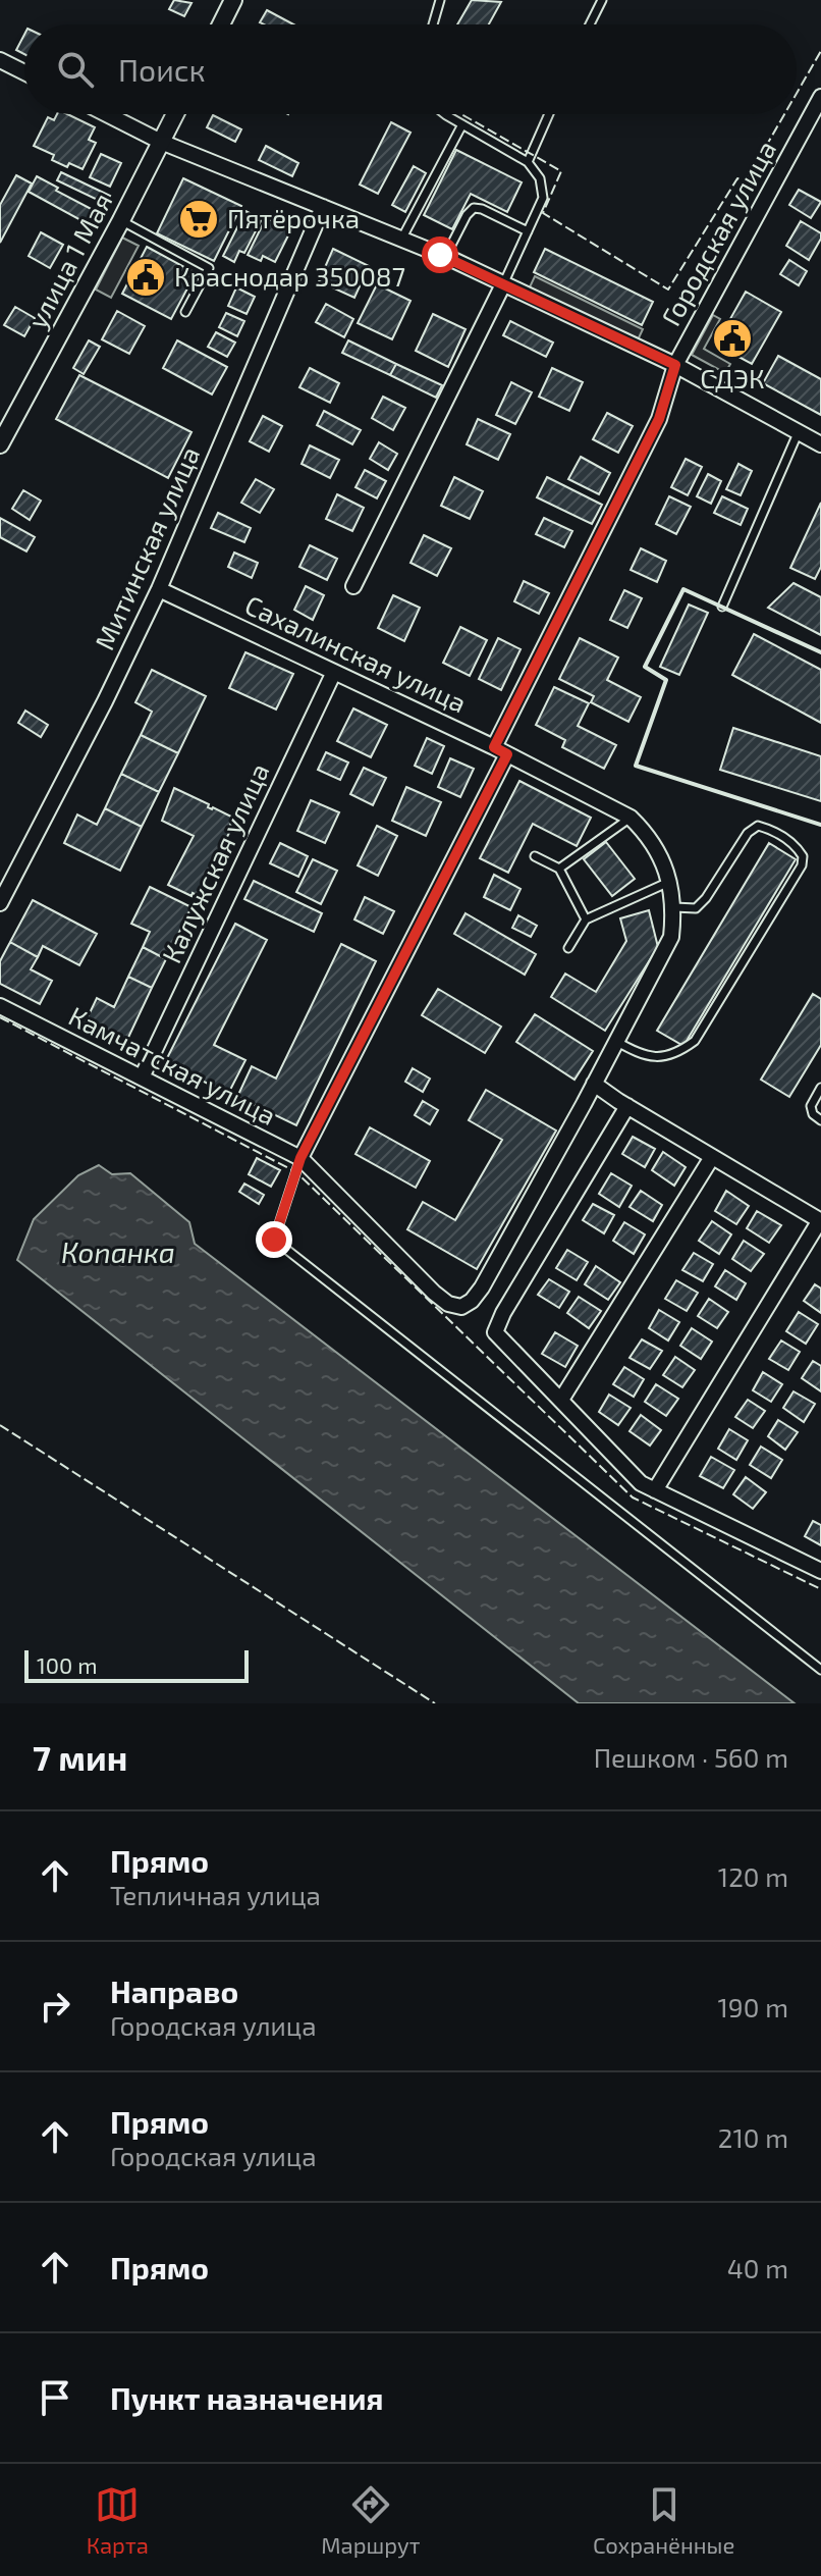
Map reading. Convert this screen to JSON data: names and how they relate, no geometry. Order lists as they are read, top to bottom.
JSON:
{
  "streets": {
    "street": [
      "Городская улица",
      "улица 1 Мая",
      "Митинская улица",
      "Сахалинская улица",
      "Калужская улица",
      "Камчатская улица"
    ]
  },
  "crossings": [
    ["Городская улица", "Сахалинская улица"],
    ["Городская улица", "Камчатская улица"],
    ["Митинская улица", "Сахалинская улица"],
    ["Сахалинская улица", "Калужская улица"],
    ["Сахалинская улица", "Камчатская улица"],
    ["Калужская улица", "Камчатская улица"]
  ],
  "water": ["Копанка"],
  "places": {
    "supermarket": ["Пятёрочка"],
    "public building": ["Краснодар 350087", "СДЭК"]
  },
  "scale_bar": "100 m",
  "page": {
    "search": "Поиск",
    "scale": "100 m",
    "heading": ["7 мин", "Пешком · 560 m"],
    "list": [
      ["Прямо", "Тепличная улица", "120 m"],
      ["Направо", "Городская улица", "190 m"],
      ["Прямо", "Городская улица", "210 m"],
      ["Прямо", "40 m"],
      "Пункт назначения"
    ],
    "nav": ["Карта", "Маршрут", "Сохранённые"]
  }
}
